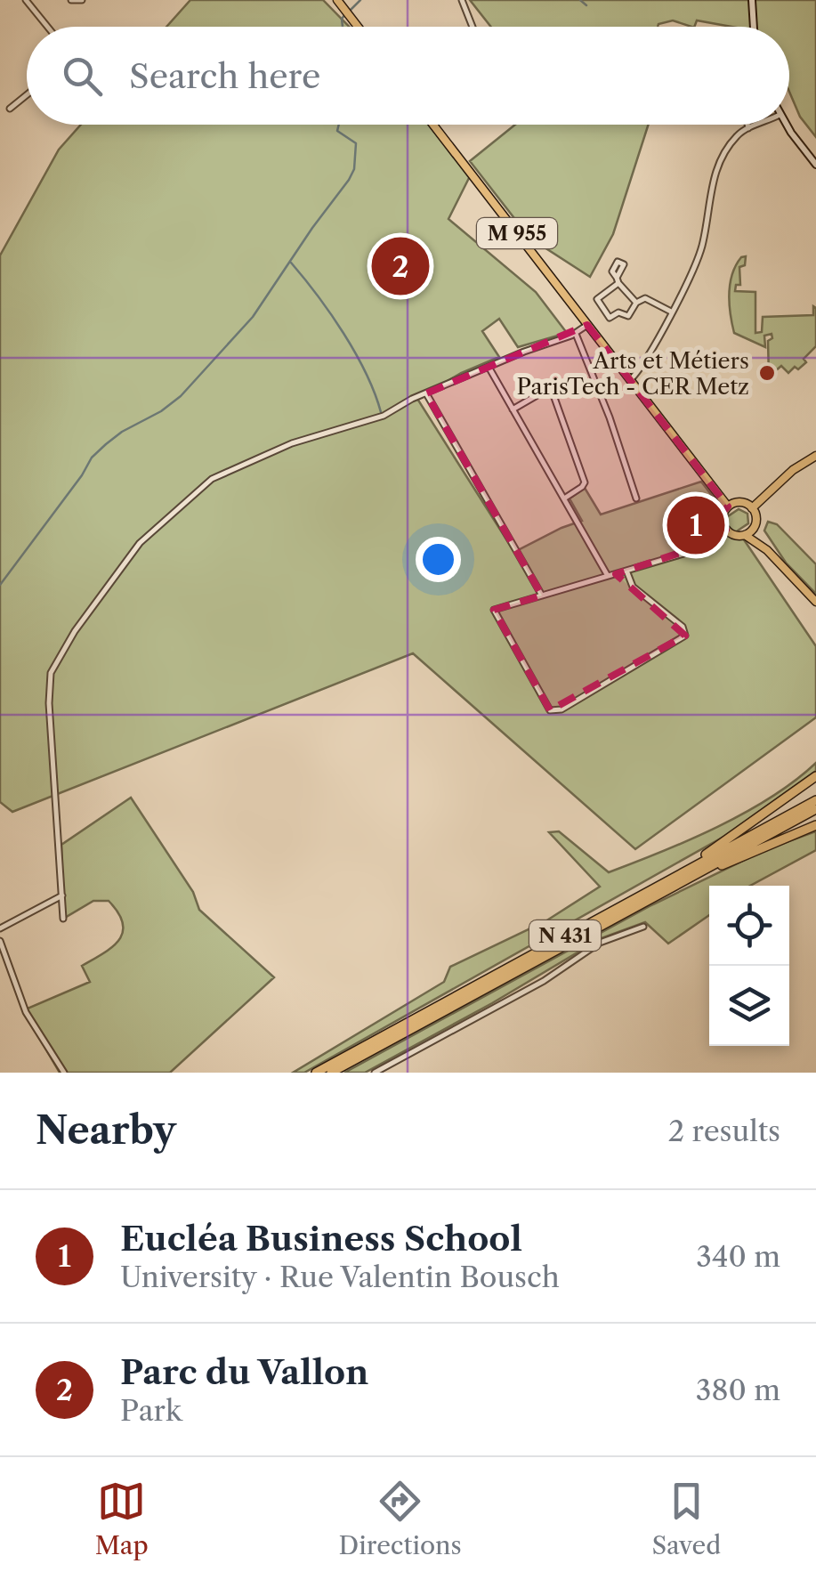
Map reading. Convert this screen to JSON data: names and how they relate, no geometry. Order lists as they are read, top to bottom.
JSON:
{
  "streets": {
    "highway": ["N 431"],
    "main road": ["M 955"]
  },
  "places": ["Arts et Métiers ParisTech - CER Metz"],
  "page": {
    "search": "Search here",
    "pins": ["2", "1"],
    "heading": ["Nearby", "2 results"],
    "list": [
      {
        "mark": "1",
        "name": "Eucléa Business School",
        "note": "University · Rue Valentin Bousch",
        "value": "340 m"
      },
      {
        "mark": "2",
        "name": "Parc du Vallon",
        "note": "Park",
        "value": "380 m"
      }
    ],
    "nav": ["Map", "Directions", "Saved"]
  }
}
